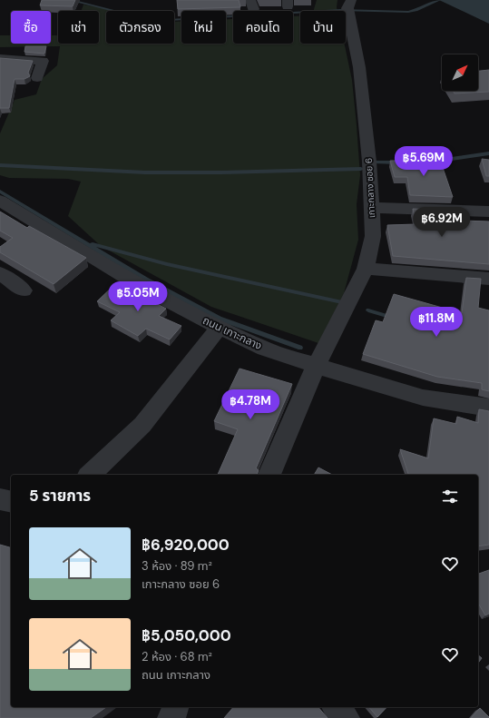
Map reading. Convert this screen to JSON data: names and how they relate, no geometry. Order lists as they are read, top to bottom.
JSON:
{
  "streets": {
    "street": ["เกาะกลาง ซอย 6", "ถนน เกาะกลาง"]
  },
  "crossings": [
    ["เกาะกลาง ซอย 6", "ถนน เกาะกลาง"]
  ],
  "north": "top right",
  "page": {
    "chip": [
      "ซื้อ",
      "เช่า",
      "ตัวกรอง",
      "ใหม่",
      "คอนโด",
      "บ้าน"
    ],
    "price": [
      "฿5.69M",
      "฿6.92M",
      "฿5.05M",
      "฿11.8M",
      "฿4.78M"
    ],
    "heading": "5 รายการ",
    "list": [
      {
        "name": "฿6,920,000",
        "note": "3 ห้อง · 89 m² · เกาะกลาง ซอย 6"
      },
      {
        "name": "฿5,050,000",
        "note": "2 ห้อง · 68 m² · ถนน เกาะกลาง"
      }
    ]
  }
}
